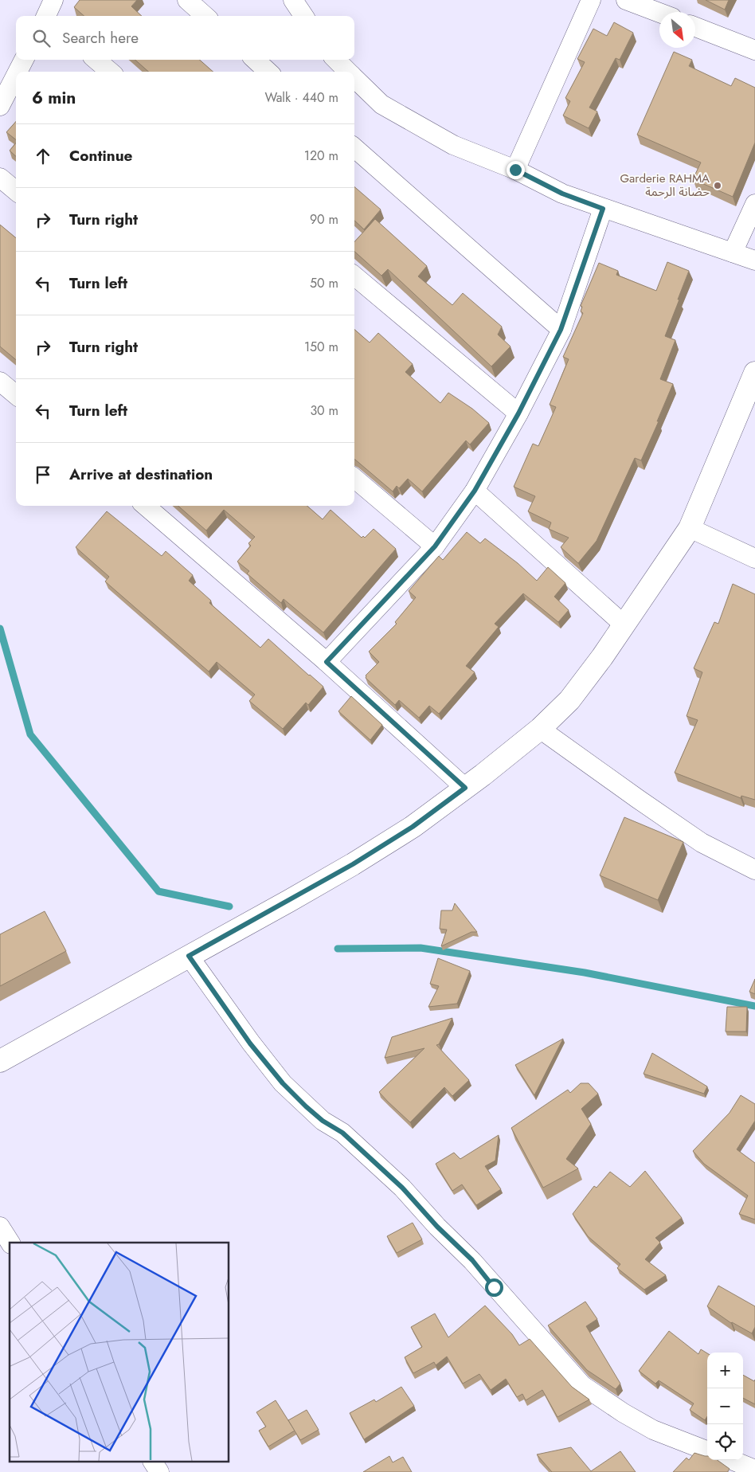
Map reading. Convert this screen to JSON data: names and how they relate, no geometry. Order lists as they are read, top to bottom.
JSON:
{
  "places": ["Garderie RAHMA حضانة الرحمة"],
  "north": "bottom right",
  "page": {
    "search": "Search here",
    "heading": ["6 min", "Walk · 440 m"],
    "list": [
      ["Continue", "120 m"],
      ["Turn right", "90 m"],
      ["Turn left", "50 m"],
      ["Turn right", "150 m"],
      ["Turn left", "30 m"],
      "Arrive at destination"
    ],
    "map_buttons": ["+", "−"]
  }
}
